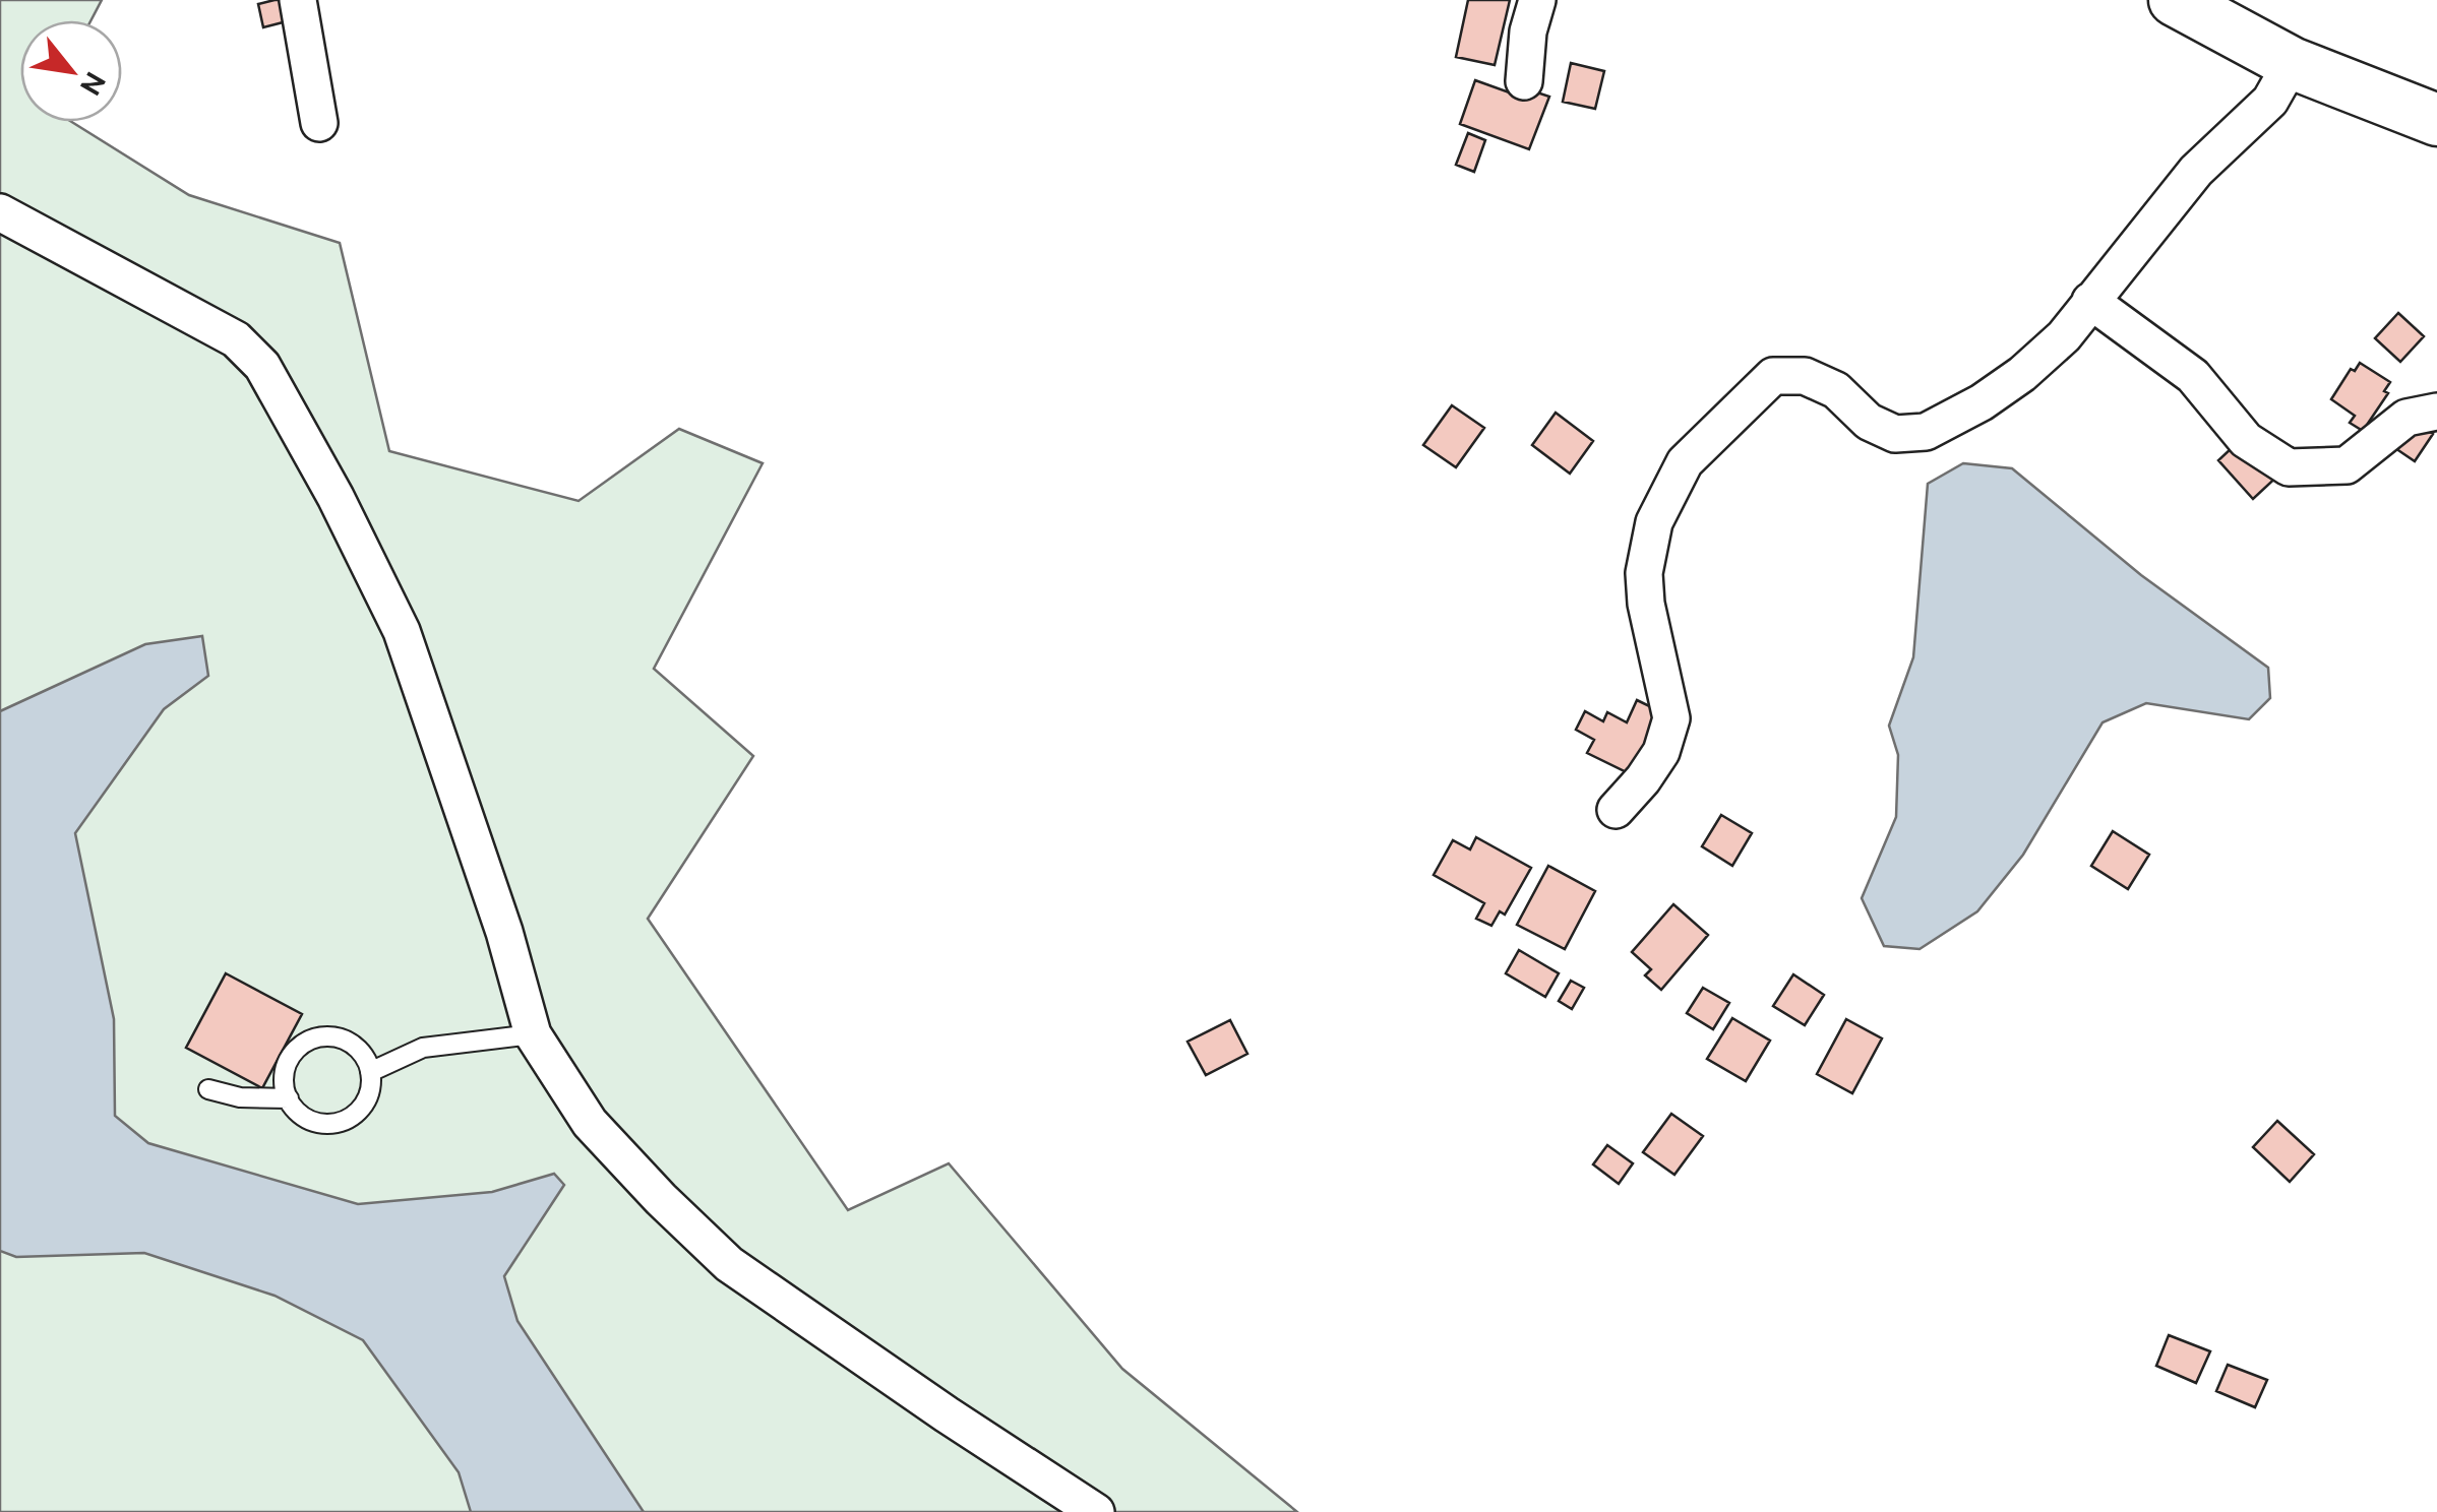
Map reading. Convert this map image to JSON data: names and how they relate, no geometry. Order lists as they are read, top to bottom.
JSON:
{
  "north": "bottom right"
}
